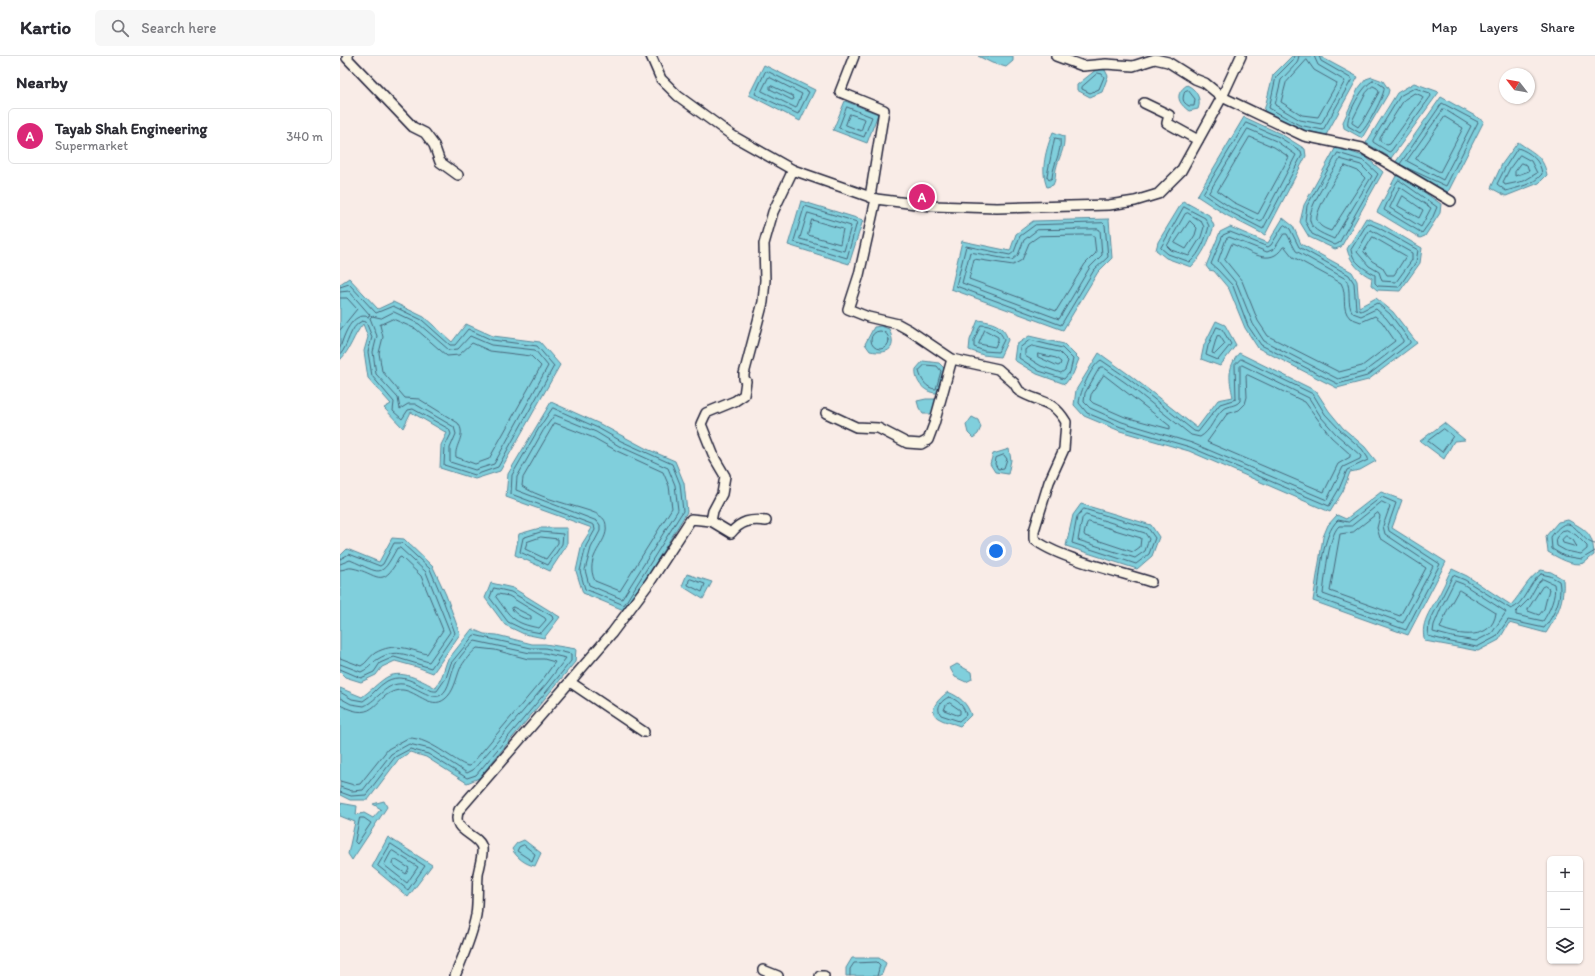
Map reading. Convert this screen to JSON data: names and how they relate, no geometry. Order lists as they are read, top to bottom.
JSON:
{
  "north": "top left",
  "page": {
    "header": "Kartio",
    "search": "Search here",
    "nav": ["Map", "Layers", "Share"],
    "heading": "Nearby",
    "list": [
      {
        "mark": "A",
        "name": "Tayab Shah Engineering",
        "note": "Supermarket",
        "value": "340 m"
      }
    ],
    "pins": "A",
    "map_buttons": ["+", "−"]
  }
}
